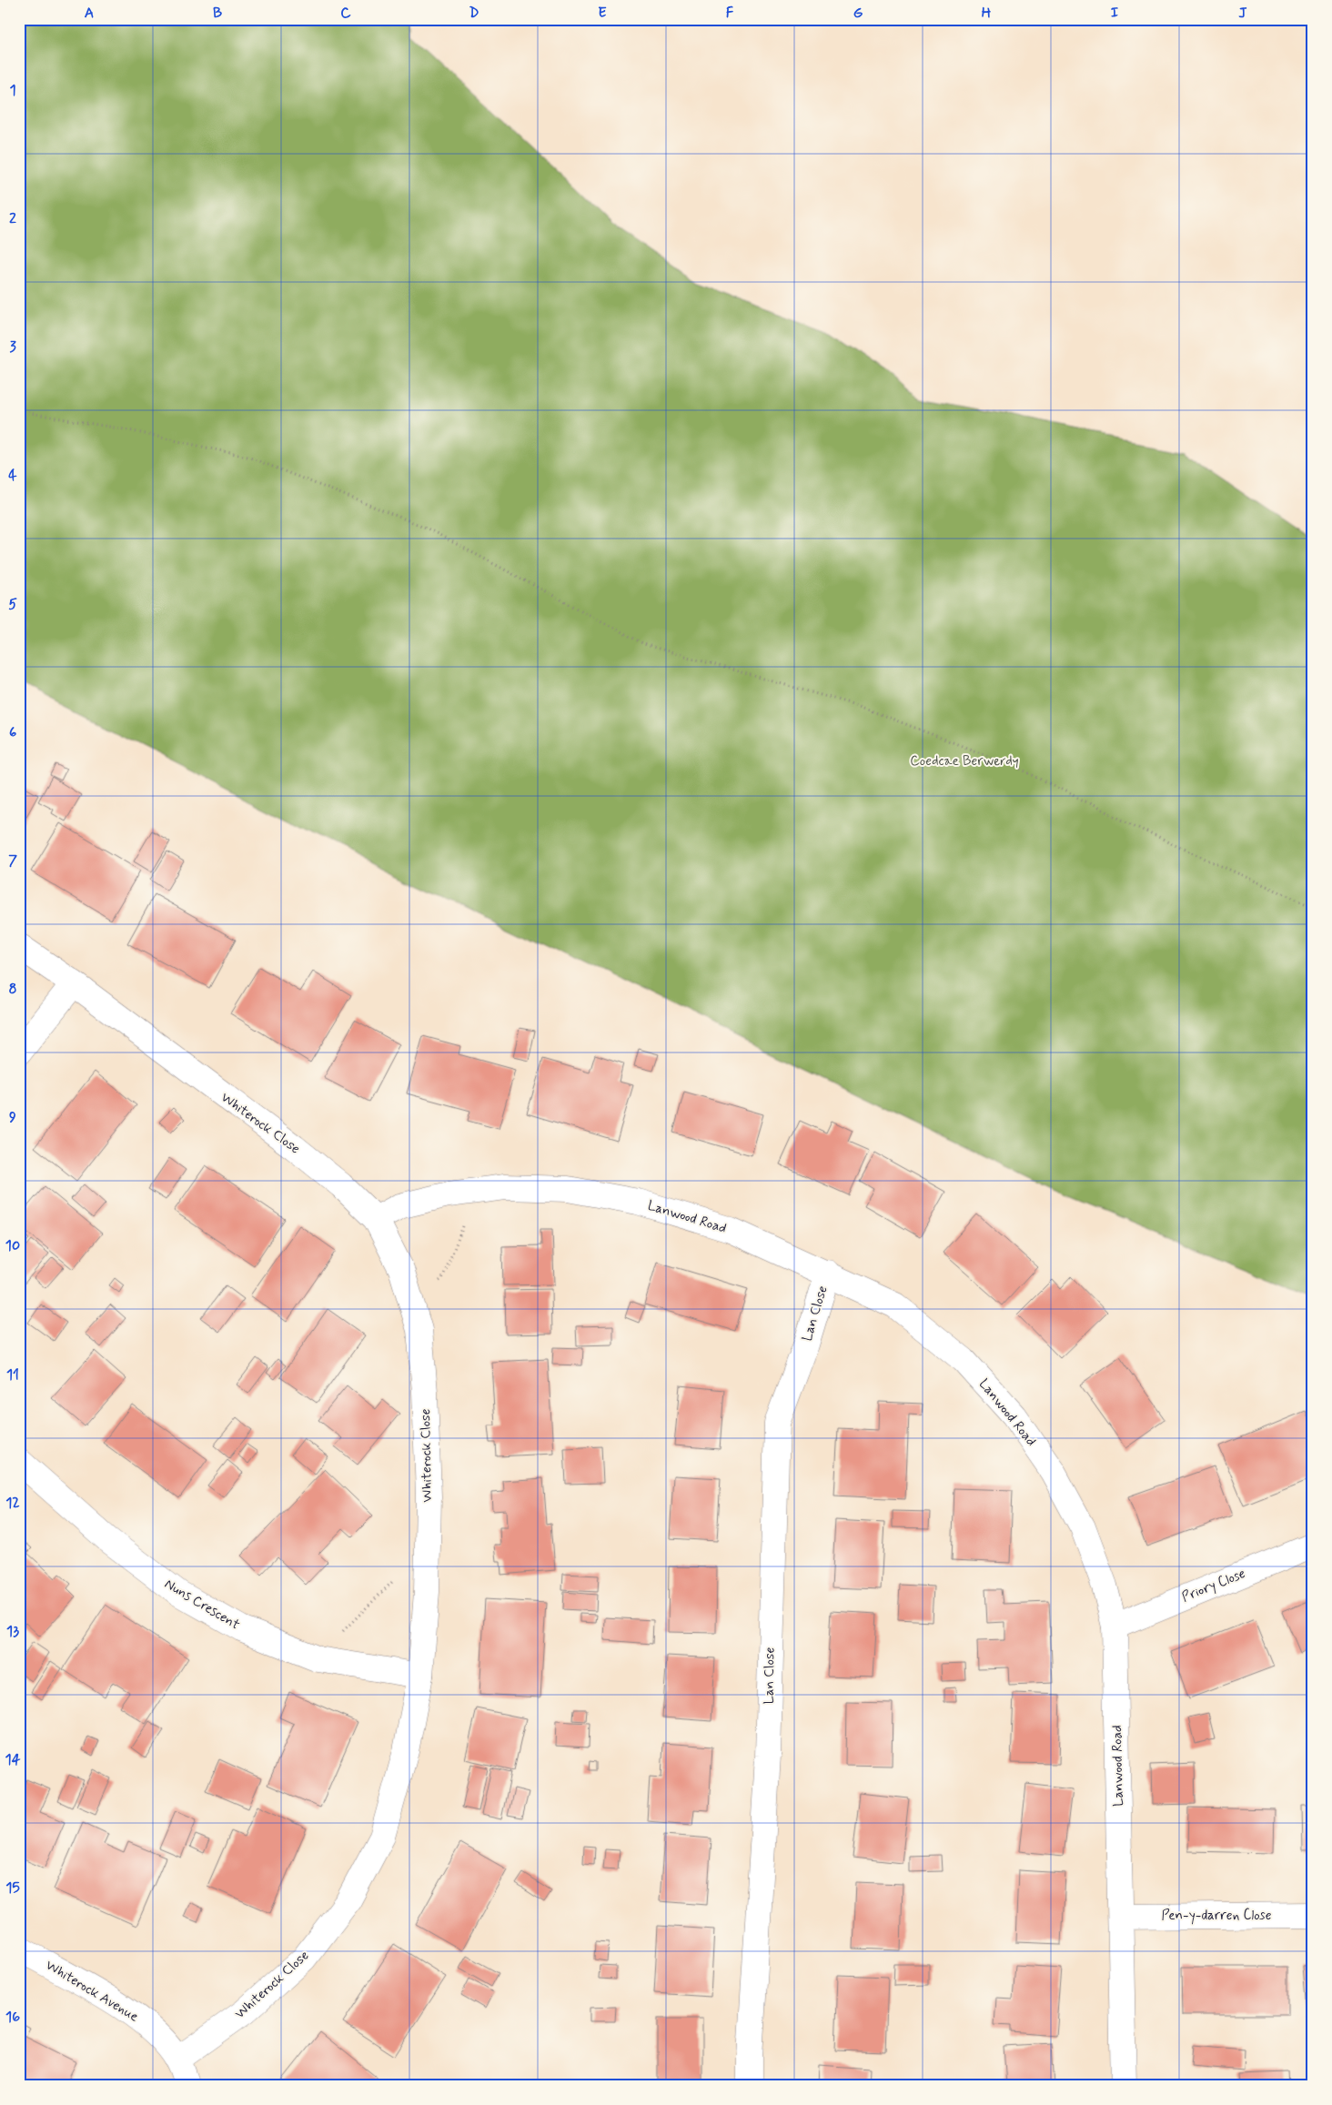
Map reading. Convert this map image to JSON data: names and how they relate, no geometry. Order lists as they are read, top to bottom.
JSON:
{
  "streets": {
    "street": [
      "Whiterock Close",
      "Lanwood Road",
      "Lan Close",
      "Priory Close",
      "Nuns Crescent",
      "Pen-y-darren Close",
      "Whiterock Avenue"
    ]
  },
  "crossings": [
    ["Whiterock Close", "Lanwood Road"],
    ["Whiterock Close", "Nuns Crescent"],
    ["Whiterock Close", "Whiterock Avenue"],
    ["Lanwood Road", "Lan Close"],
    ["Lanwood Road", "Priory Close"],
    ["Lanwood Road", "Pen-y-darren Close"]
  ],
  "parks": ["Coedcae Berwerdy"],
  "grid": {
    "columns": [
      "A",
      "B",
      "C",
      "D",
      "E",
      "F",
      "G",
      "H",
      "I",
      "J"
    ],
    "rows": [
      "1",
      "2",
      "3",
      "4",
      "5",
      "6",
      "7",
      "8",
      "9",
      "10",
      "11",
      "12",
      "13",
      "14",
      "15",
      "16"
    ]
  }
}
